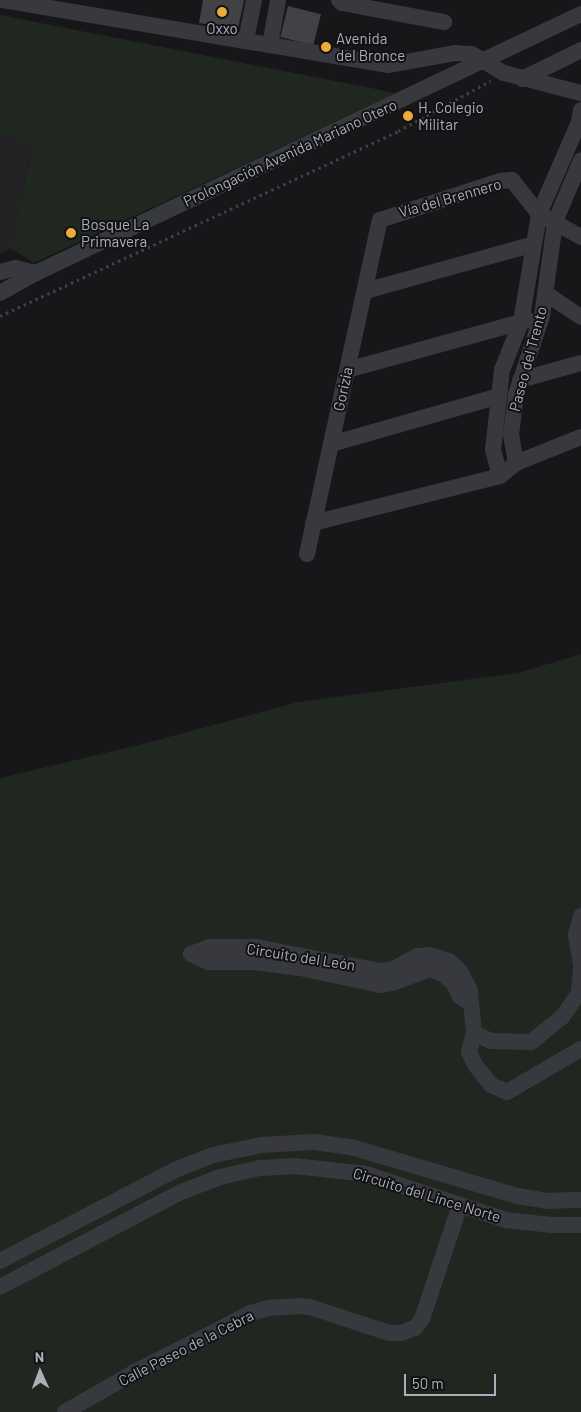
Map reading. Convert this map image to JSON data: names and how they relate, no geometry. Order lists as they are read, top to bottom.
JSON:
{
  "streets": {
    "street": [
      "Prolongación Avenida Mariano Otero",
      "Vía del Brennero",
      "Paseo del Trento",
      "Gorizia",
      "Circuito del León",
      "Circuito del Lince Norte",
      "Calle Paseo de la Cebra"
    ]
  },
  "crossings": [
    ["Vía del Brennero", "Paseo del Trento"],
    ["Vía del Brennero", "Gorizia"],
    ["Circuito del Lince Norte", "Calle Paseo de la Cebra"]
  ],
  "places": [
    "Oxxo",
    "Avenida del Bronce",
    "H. Colegio Militar",
    "Bosque La Primavera"
  ],
  "scale_bar": "50 m",
  "north": "top"
}
